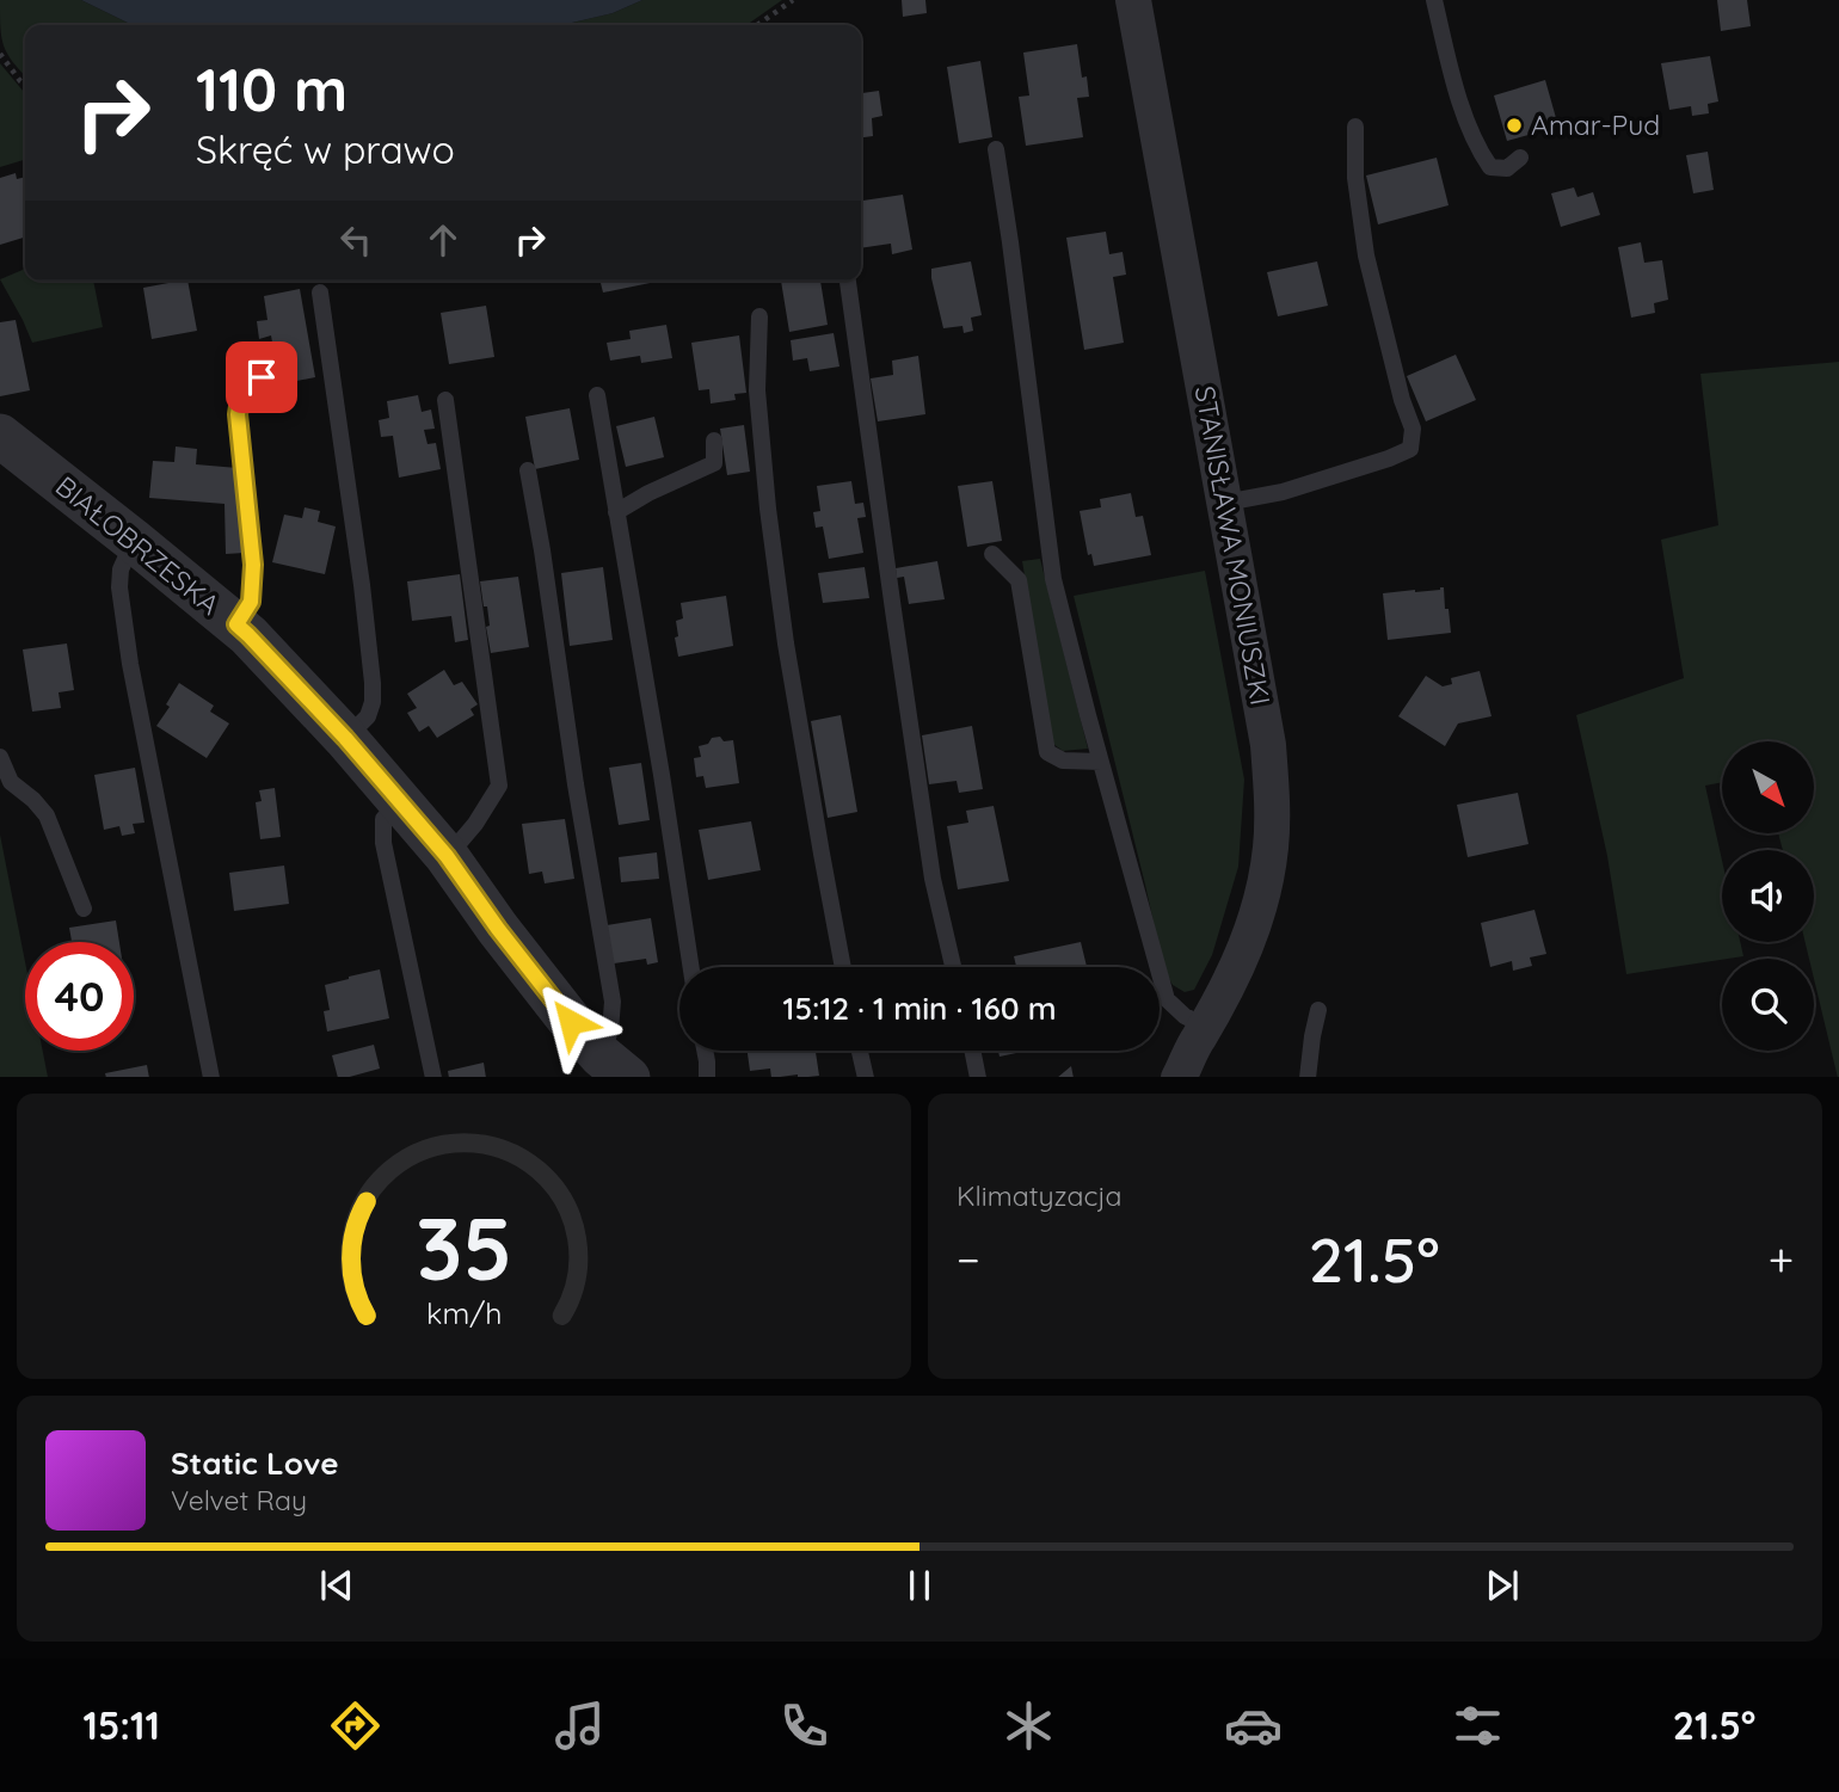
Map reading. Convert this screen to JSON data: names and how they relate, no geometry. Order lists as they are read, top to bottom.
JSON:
{
  "streets": {
    "street": ["BIAŁOBRZESKA", "STANISŁAWA MONIUSZKI"]
  },
  "places": ["Amar-Pud"],
  "north": "bottom right",
  "page": {
    "turn": ["110 m", "Skręć w prawo"],
    "limit": "40",
    "trip": "15:12 · 1 min · 160 m",
    "tile": "Klimatyzacja",
    "heat": ["−", "21.5°", "+"],
    "song": ["Static Love", "Velvet Ray"],
    "tabs": ["15:11", "21.5°"],
    "gauge": ["35", "km/h"]
  }
}
